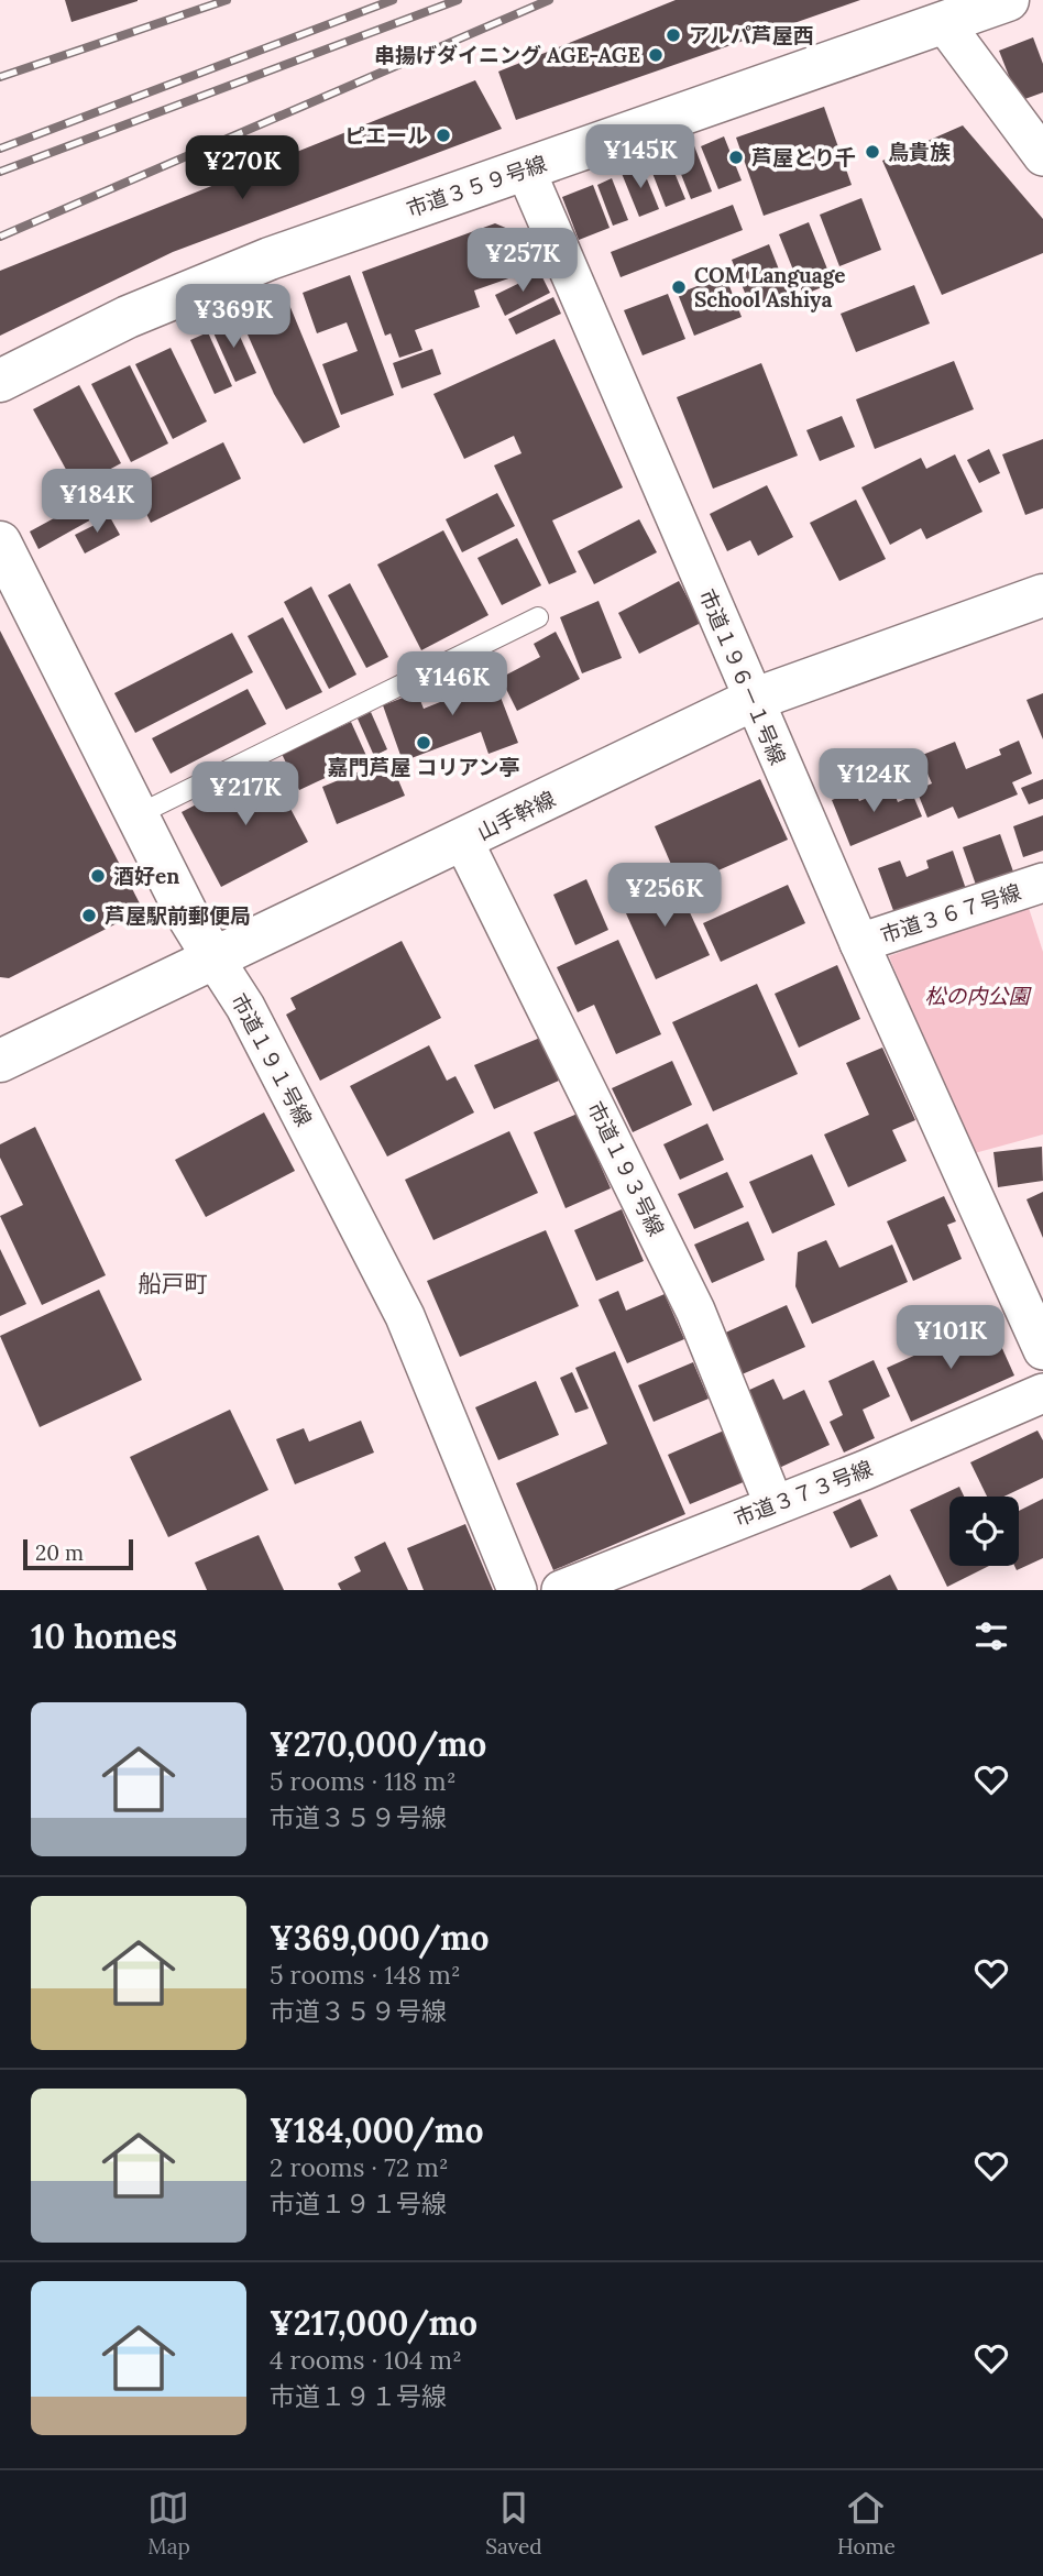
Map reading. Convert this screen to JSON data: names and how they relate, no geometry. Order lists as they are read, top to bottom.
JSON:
{
  "streets": {
    "street": [
      "市道３５９号線",
      "市道１９６－１号線",
      "山手幹線",
      "市道３６７号線",
      "市道１９１号線",
      "市道１９３号線",
      "市道３７３号線"
    ]
  },
  "crossings": [
    ["市道３５９号線", "市道１９６－１号線"],
    ["市道１９６－１号線", "山手幹線"],
    ["市道１９６－１号線", "市道３６７号線"],
    ["山手幹線", "市道１９１号線"],
    ["山手幹線", "市道１９３号線"],
    ["市道１９３号線", "市道３７３号線"]
  ],
  "districts": ["船戸町"],
  "parks": ["松の内公園"],
  "places": [
    "アルパ芦屋西",
    "串揚げダイニング AGE-AGE",
    "ピエール",
    "鳥貴族",
    "芦屋とり千",
    "COM Language School Ashiya",
    "嘉門芦屋 コリアン亭",
    "酒好en",
    "芦屋駅前郵便局"
  ],
  "scale_bar": "20 m",
  "page": {
    "price": [
      "¥145K",
      "¥270K",
      "¥257K",
      "¥369K",
      "¥184K",
      "¥146K",
      "¥124K",
      "¥217K",
      "¥256K",
      "¥101K"
    ],
    "scale": "20 m",
    "heading": "10 homes",
    "list": [
      {
        "name": "¥270,000/mo",
        "note": "5 rooms · 118 m² · 市道３５９号線"
      },
      {
        "name": "¥369,000/mo",
        "note": "5 rooms · 148 m² · 市道３５９号線"
      },
      {
        "name": "¥184,000/mo",
        "note": "2 rooms · 72 m² · 市道１９１号線"
      },
      {
        "name": "¥217,000/mo",
        "note": "4 rooms · 104 m² · 市道１９１号線"
      }
    ],
    "tabs": ["Map", "Saved", "Home"]
  }
}
